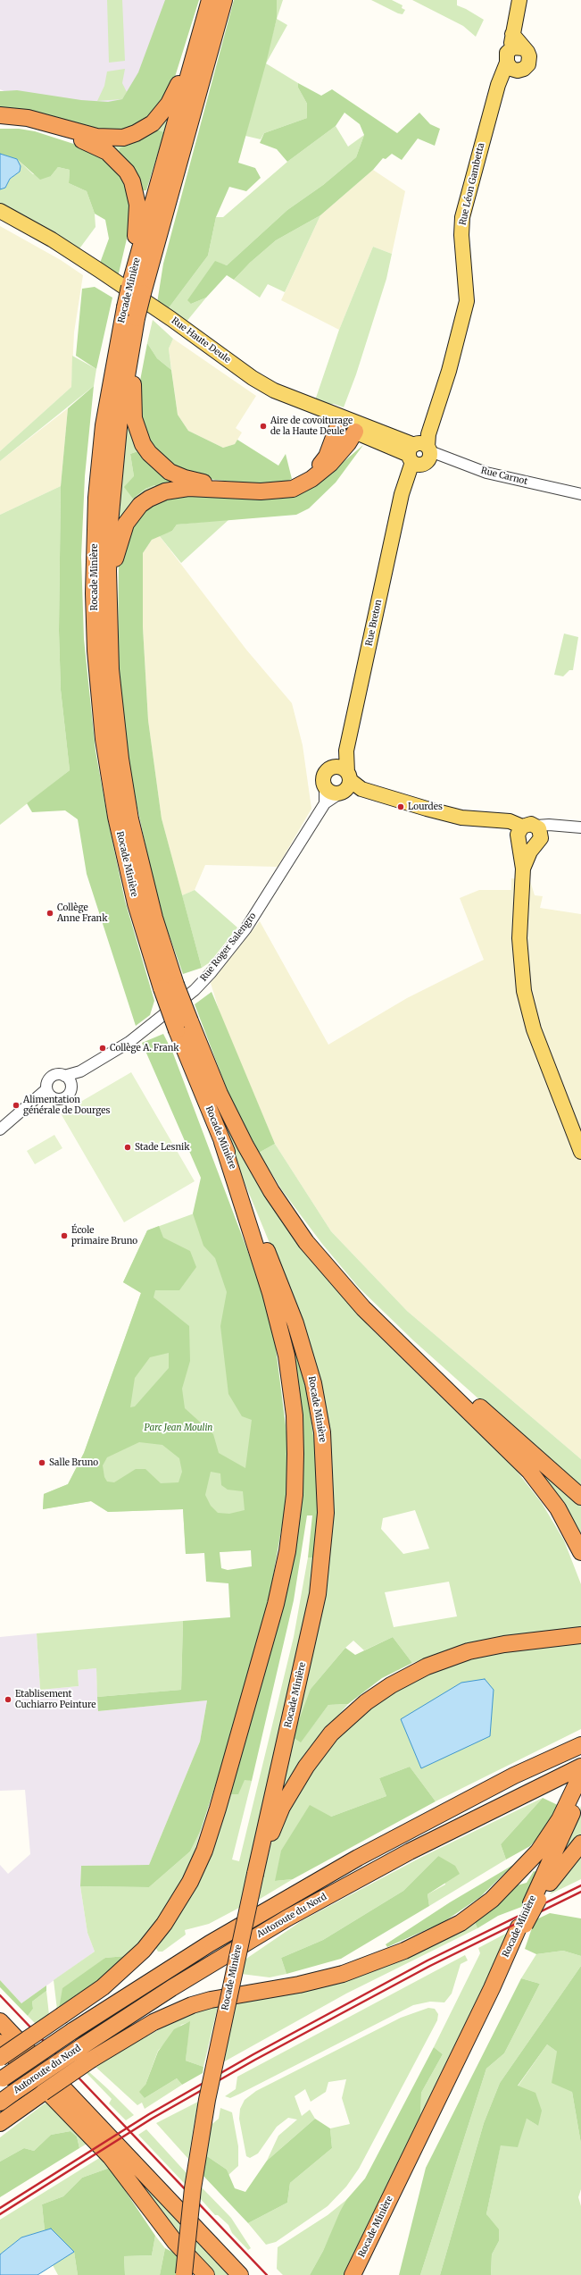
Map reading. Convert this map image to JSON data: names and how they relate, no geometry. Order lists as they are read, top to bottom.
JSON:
{
  "streets": {
    "highway": ["Rocade Minière", "Autoroute du Nord"],
    "main road": ["Rue Léon Gambetta", "Rue Haute Deule", "Rue Breton"],
    "street": ["Rue Carnot", "Rue Roger Salengro"]
  },
  "crossings": [
    ["Rue Léon Gambetta", "Rue Haute Deule"],
    ["Rue Léon Gambetta", "Rue Carnot"],
    ["Rue Léon Gambetta", "Rue Breton"],
    ["Rue Haute Deule", "Rue Carnot"],
    ["Rue Haute Deule", "Rue Breton"],
    ["Rue Carnot", "Rue Breton"],
    ["Rue Breton", "Rue Roger Salengro"]
  ],
  "parks": ["Parc Jean Moulin"],
  "places": [
    "Aire de covoiturage de la Haute Deule",
    "Lourdes",
    "Collège Anne Frank",
    "Collège A. Frank",
    "Alimentation générale de Dourges",
    "Stade Lesnik",
    "École primaire Bruno",
    "Salle Bruno",
    "Etablisement Cuchiarro Peinture"
  ]
}
